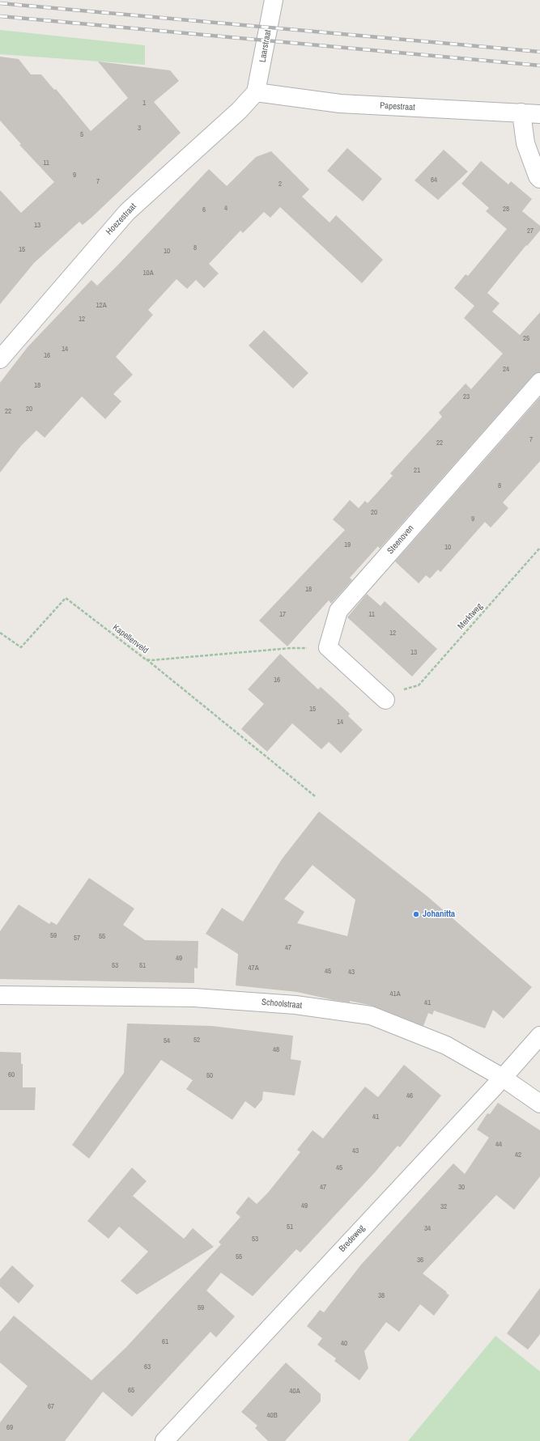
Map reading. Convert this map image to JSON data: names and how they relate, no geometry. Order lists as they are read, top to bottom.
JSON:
{
  "streets": {
    "street": [
      "Laarstraat",
      "Papestraat",
      "Hoezestraat",
      "Steenoven",
      "Schoolstraat",
      "Bredeweg"
    ],
    "path": ["Merktweg", "Kapellenveld"]
  },
  "crossings": [
    ["Laarstraat", "Papestraat"],
    ["Laarstraat", "Hoezestraat"],
    ["Papestraat", "Hoezestraat"],
    ["Steenoven", "Kapellenveld"],
    ["Schoolstraat", "Bredeweg"]
  ],
  "places": ["Johanitta"],
  "house_numbers": [
    "1",
    "3",
    "5",
    "11",
    "9",
    "64",
    "7",
    "2",
    "4",
    "28",
    "6",
    "13",
    "27",
    "8",
    "15",
    "10",
    "10A",
    "12A",
    "12",
    "25",
    "14",
    "16",
    "24",
    "18",
    "23",
    "20",
    "22",
    "7",
    "22",
    "21",
    "8",
    "20",
    "9",
    "19",
    "10",
    "18",
    "17",
    "11",
    "12",
    "13",
    "16",
    "15",
    "14",
    "59",
    "55",
    "57",
    "47",
    "49",
    "53",
    "51",
    "47A",
    "45",
    "43",
    "41A",
    "41",
    "52",
    "54",
    "48",
    "60",
    "50",
    "46",
    "41",
    "44",
    "43",
    "42",
    "45",
    "47",
    "30",
    "49",
    "32",
    "51",
    "34",
    "53",
    "55",
    "36",
    "38",
    "59",
    "61",
    "40",
    "63",
    "65",
    "40A",
    "67",
    "40B",
    "69"
  ]
}
